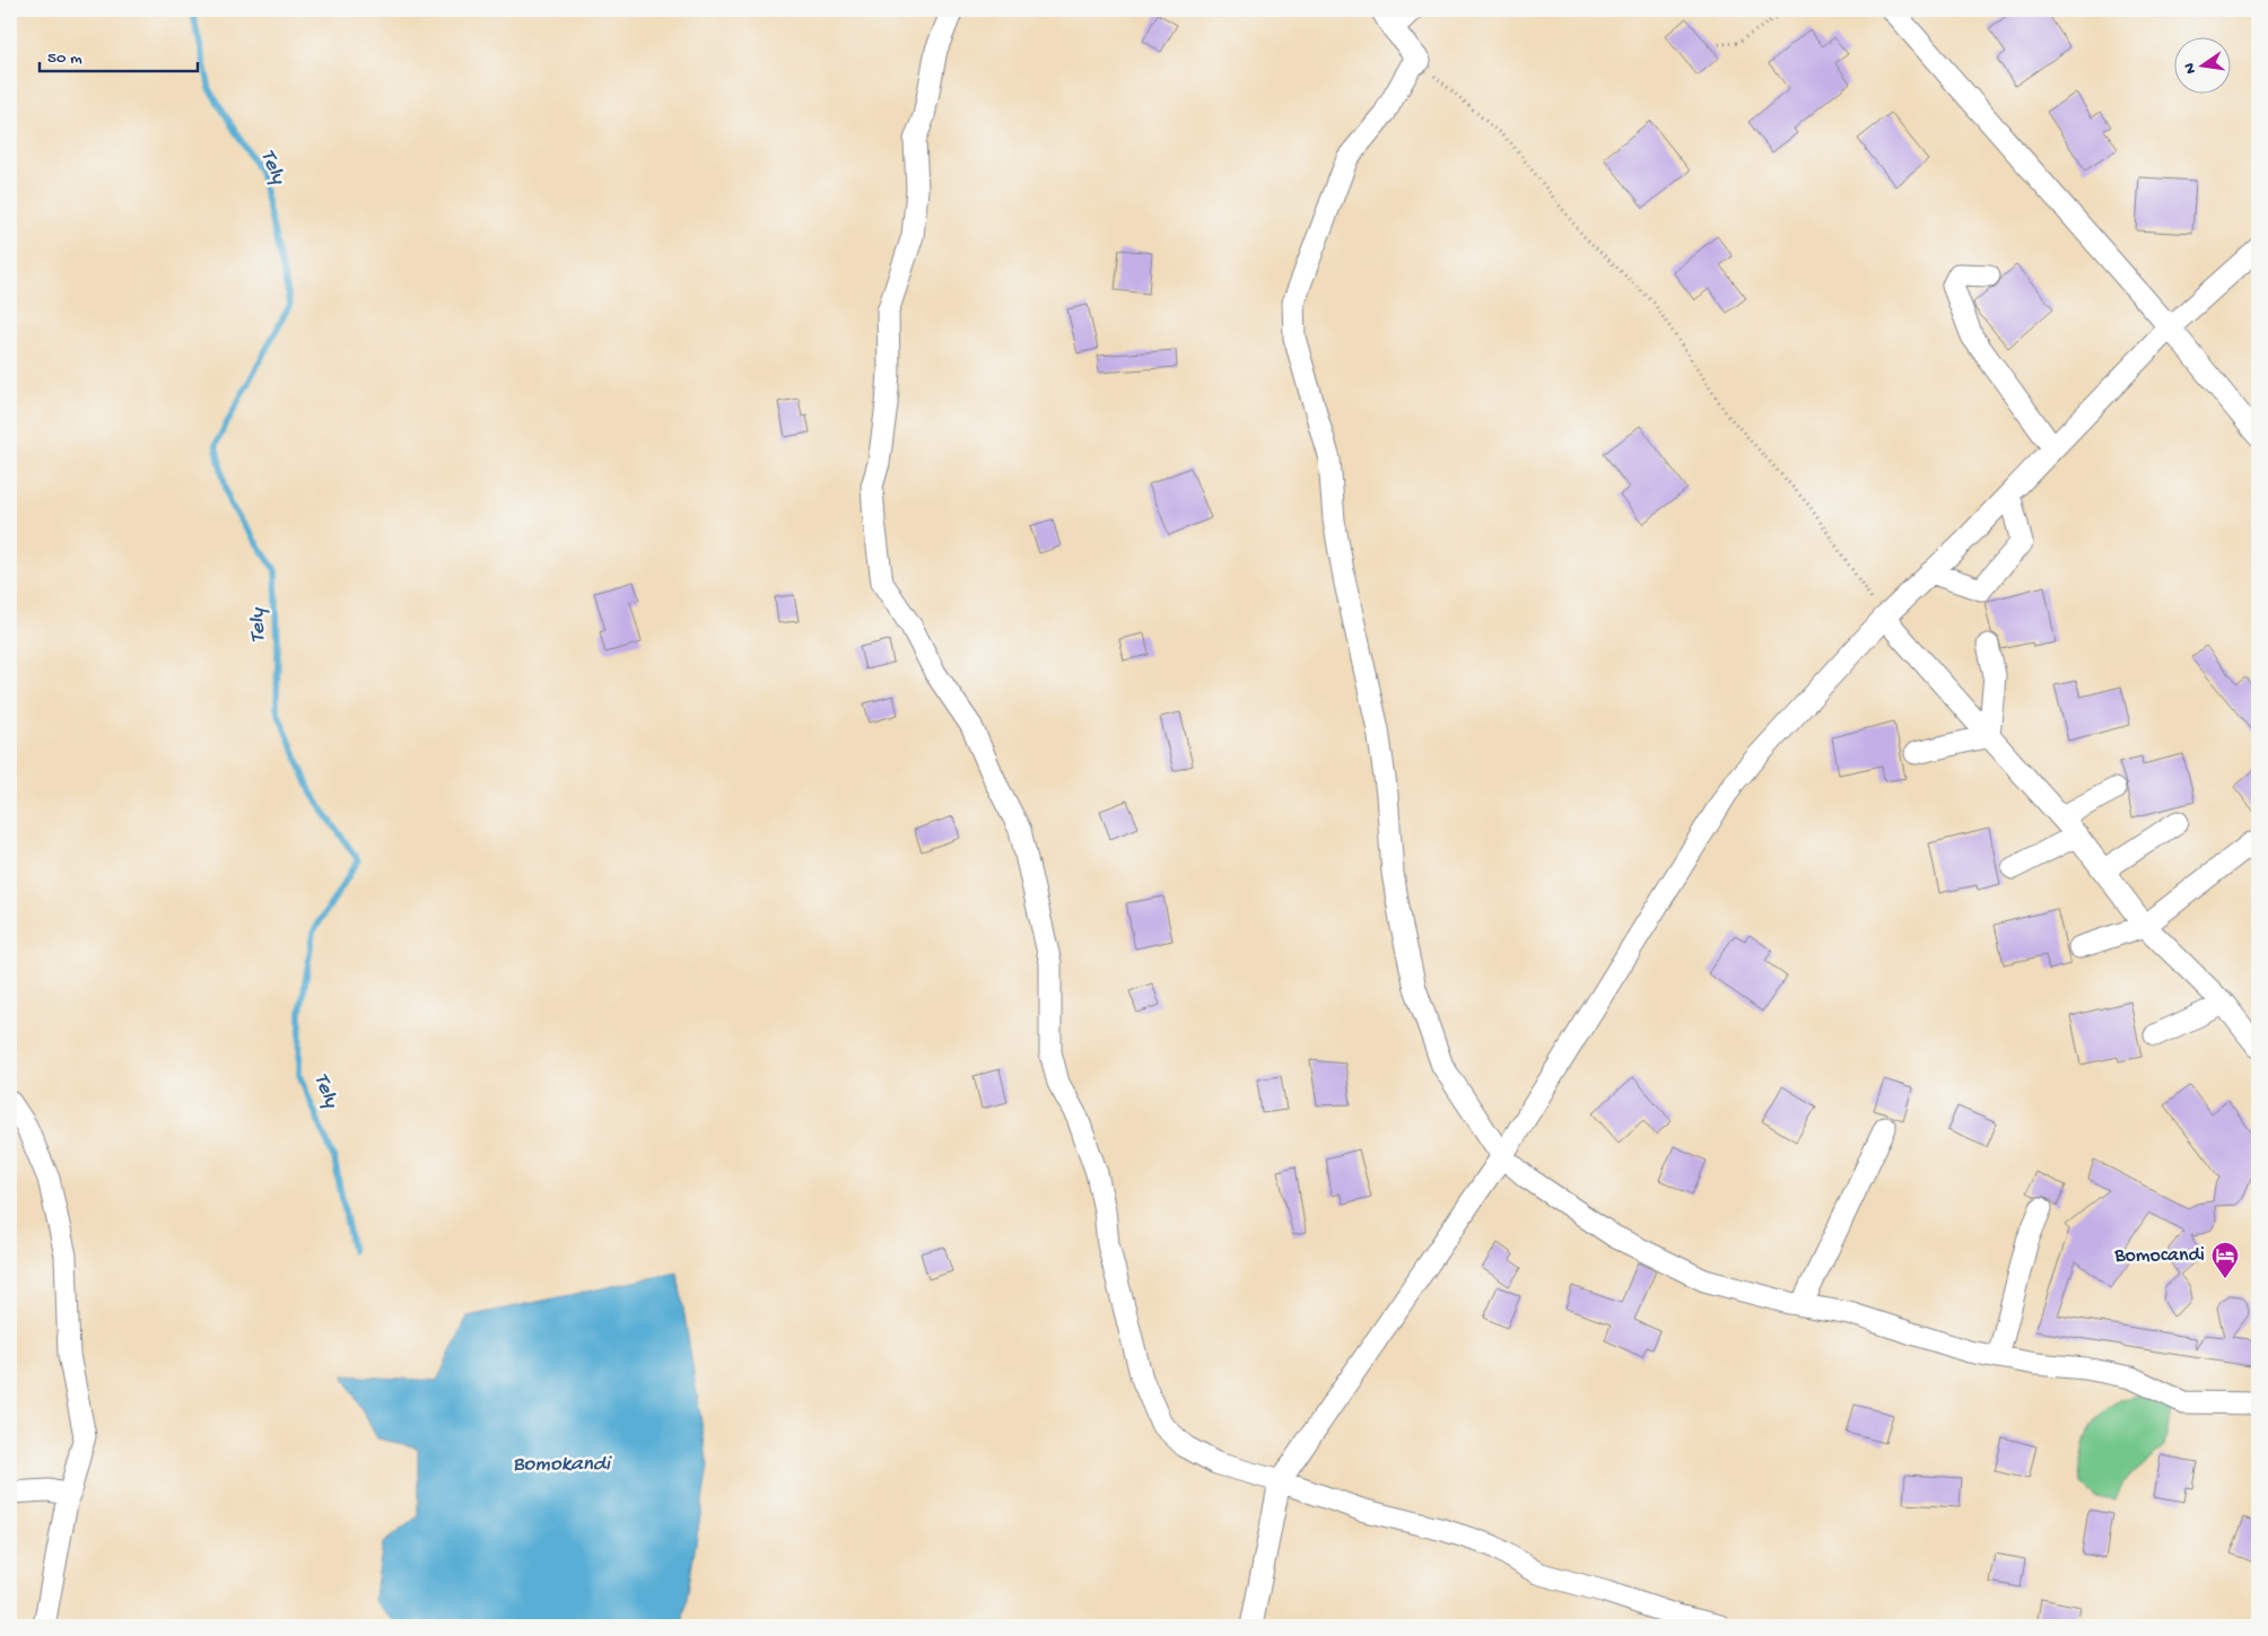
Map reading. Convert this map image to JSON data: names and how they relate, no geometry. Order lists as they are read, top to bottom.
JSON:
{
  "water": ["Tely", "Bomokandi"],
  "places": {
    "hotel": ["Bomocandi"]
  },
  "scale_bar": "50 m",
  "north": "left"
}
